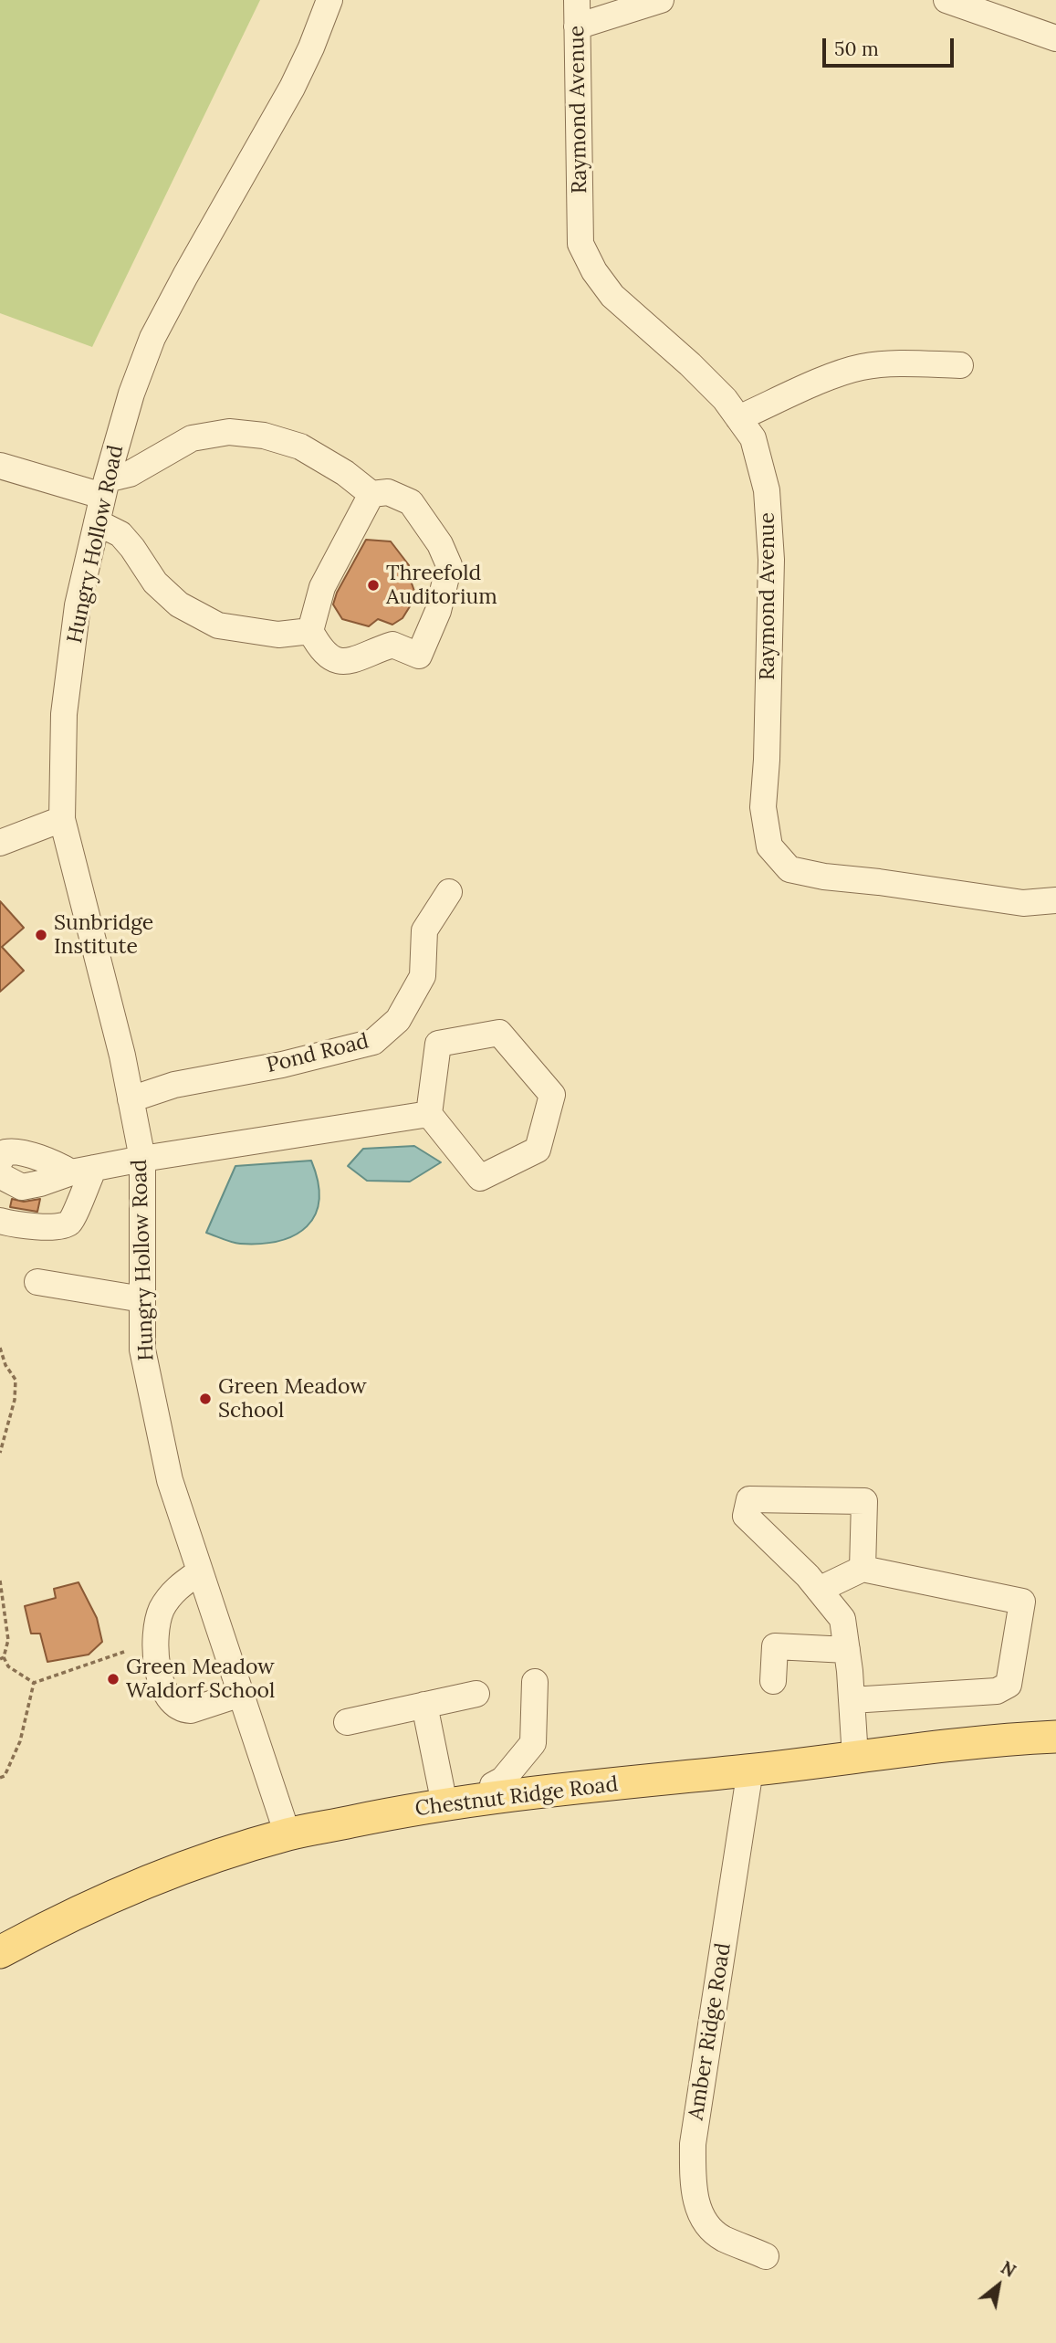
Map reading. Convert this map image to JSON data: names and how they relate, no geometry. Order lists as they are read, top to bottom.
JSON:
{
  "streets": {
    "main road": ["Chestnut Ridge Road"],
    "street": [
      "Raymond Avenue",
      "Hungry Hollow Road",
      "Pond Road",
      "Amber Ridge Road"
    ]
  },
  "crossings": [
    ["Hungry Hollow Road", "Pond Road"],
    ["Hungry Hollow Road", "Chestnut Ridge Road"],
    ["Chestnut Ridge Road", "Amber Ridge Road"]
  ],
  "places": [
    "Threefold Auditorium",
    "Sunbridge Institute",
    "Green Meadow School",
    "Green Meadow Waldorf School"
  ],
  "scale_bar": "50 m",
  "north": "top right"
}
